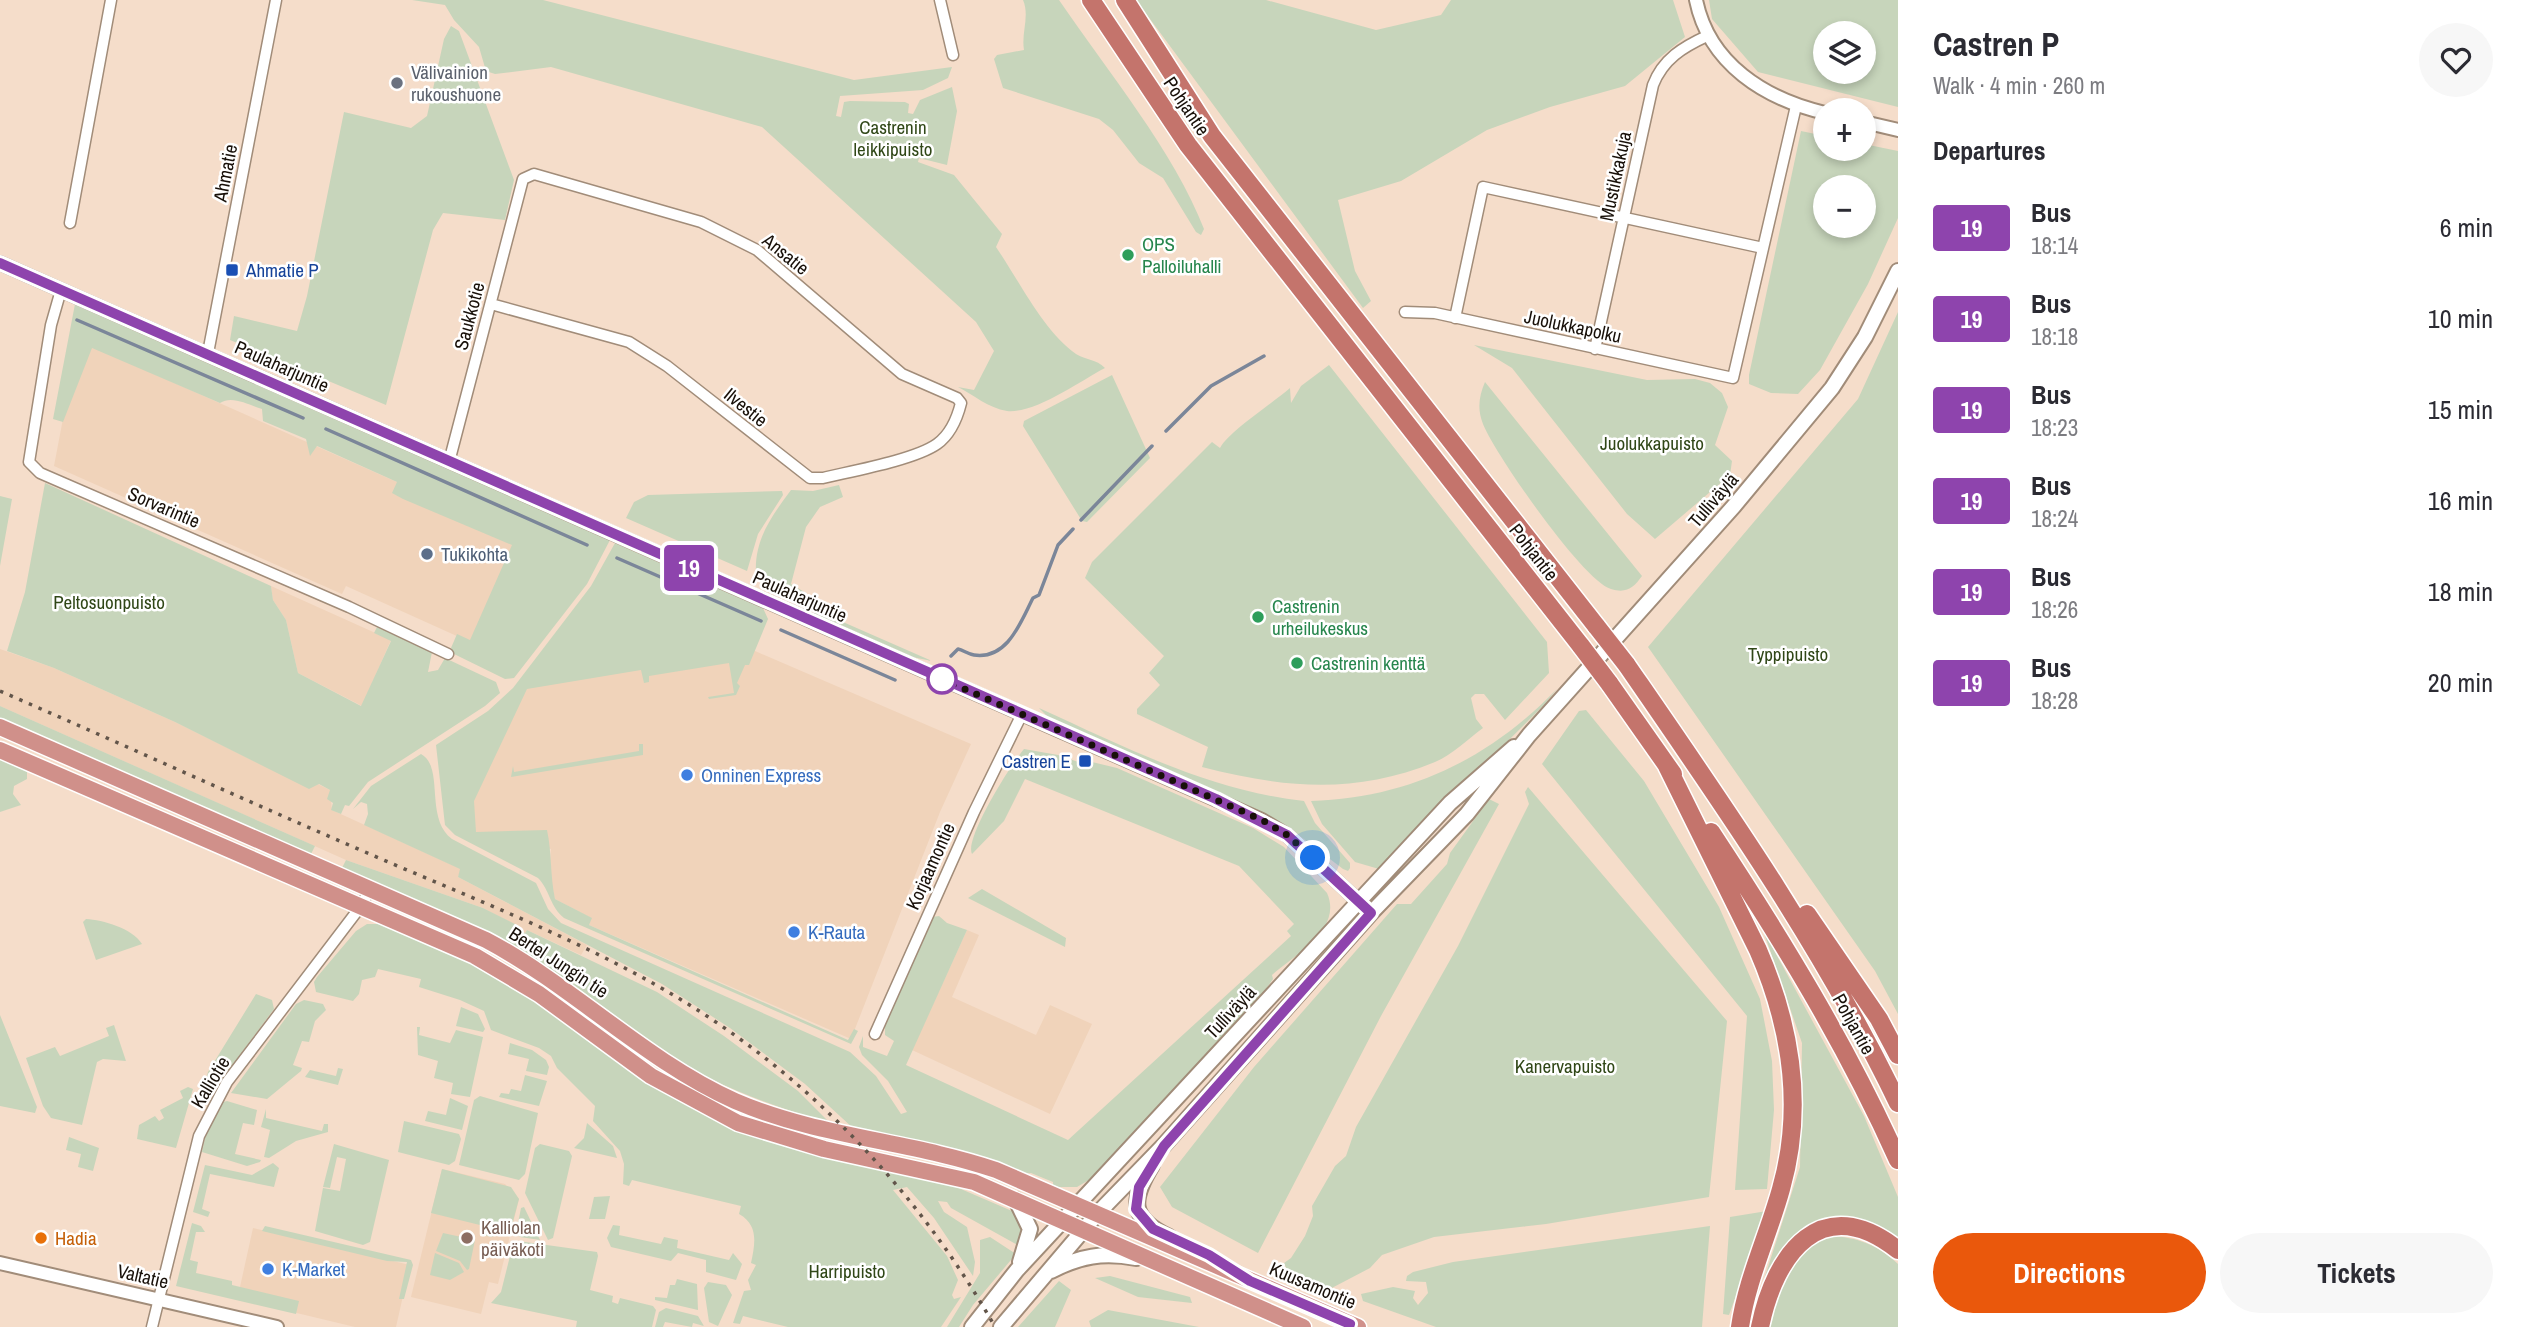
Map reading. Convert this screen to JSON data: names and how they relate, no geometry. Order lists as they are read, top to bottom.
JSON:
{
  "streets": {
    "highway": ["Pohjantie", "Bertel Jungin tie", "Kuusamontie"],
    "main road": ["Tulliväylä"],
    "street": [
      "Ahmatie",
      "Mustikkakuja",
      "Ansatie",
      "Saukkotie",
      "Juolukkapolku",
      "Paulaharjuntie",
      "Ilvestie",
      "Sorvarintie",
      "Korjaamontie",
      "Kalliotie",
      "Valtatie"
    ]
  },
  "crossings": [
    ["Ahmatie", "Paulaharjuntie"],
    ["Mustikkakuja", "Juolukkapolku"],
    ["Ansatie", "Saukkotie"],
    ["Ansatie", "Ilvestie"],
    ["Saukkotie", "Paulaharjuntie"],
    ["Saukkotie", "Ilvestie"],
    ["Paulaharjuntie", "Tulliväylä"],
    ["Paulaharjuntie", "Sorvarintie"],
    ["Paulaharjuntie", "Korjaamontie"],
    ["Tulliväylä", "Bertel Jungin tie"],
    ["Tulliväylä", "Kuusamontie"],
    ["Bertel Jungin tie", "Kalliotie"],
    ["Bertel Jungin tie", "Kuusamontie"],
    ["Kalliotie", "Valtatie"]
  ],
  "parks": [
    "Castrenin leikkipuisto",
    "Juolukkapuisto",
    "Peltosuonpuisto",
    "Typpipuisto",
    "Kanervapuisto",
    "Harripuisto"
  ],
  "places": {
    "other": [
      "Välivainion rukoushuone",
      "OPS Palloiluhalli",
      "Tukikohta",
      "Castrenin urheilukeskus",
      "Castrenin kenttä",
      "Onninen Express",
      "K-Rauta",
      "Hadia",
      "Kalliolan päiväkoti",
      "K-Market"
    ],
    "transit": ["Ahmatie P", "Castren E"]
  },
  "lines": ["bus line 19"],
  "page": {
    "on_map": "19",
    "heading": [
      ["Castren P", "Walk · 4 min · 260 m"],
      "Departures"
    ],
    "map_buttons": ["+", "−"],
    "list": [
      {
        "mark": "19",
        "name": "Bus",
        "note": "18:14",
        "value": "6 min"
      },
      {
        "mark": "19",
        "name": "Bus",
        "note": "18:18",
        "value": "10 min"
      },
      {
        "mark": "19",
        "name": "Bus",
        "note": "18:23",
        "value": "15 min"
      },
      {
        "mark": "19",
        "name": "Bus",
        "note": "18:24",
        "value": "16 min"
      },
      {
        "mark": "19",
        "name": "Bus",
        "note": "18:26",
        "value": "18 min"
      },
      {
        "mark": "19",
        "name": "Bus",
        "note": "18:28",
        "value": "20 min"
      }
    ],
    "buttons": ["Directions", "Tickets"]
  }
}
